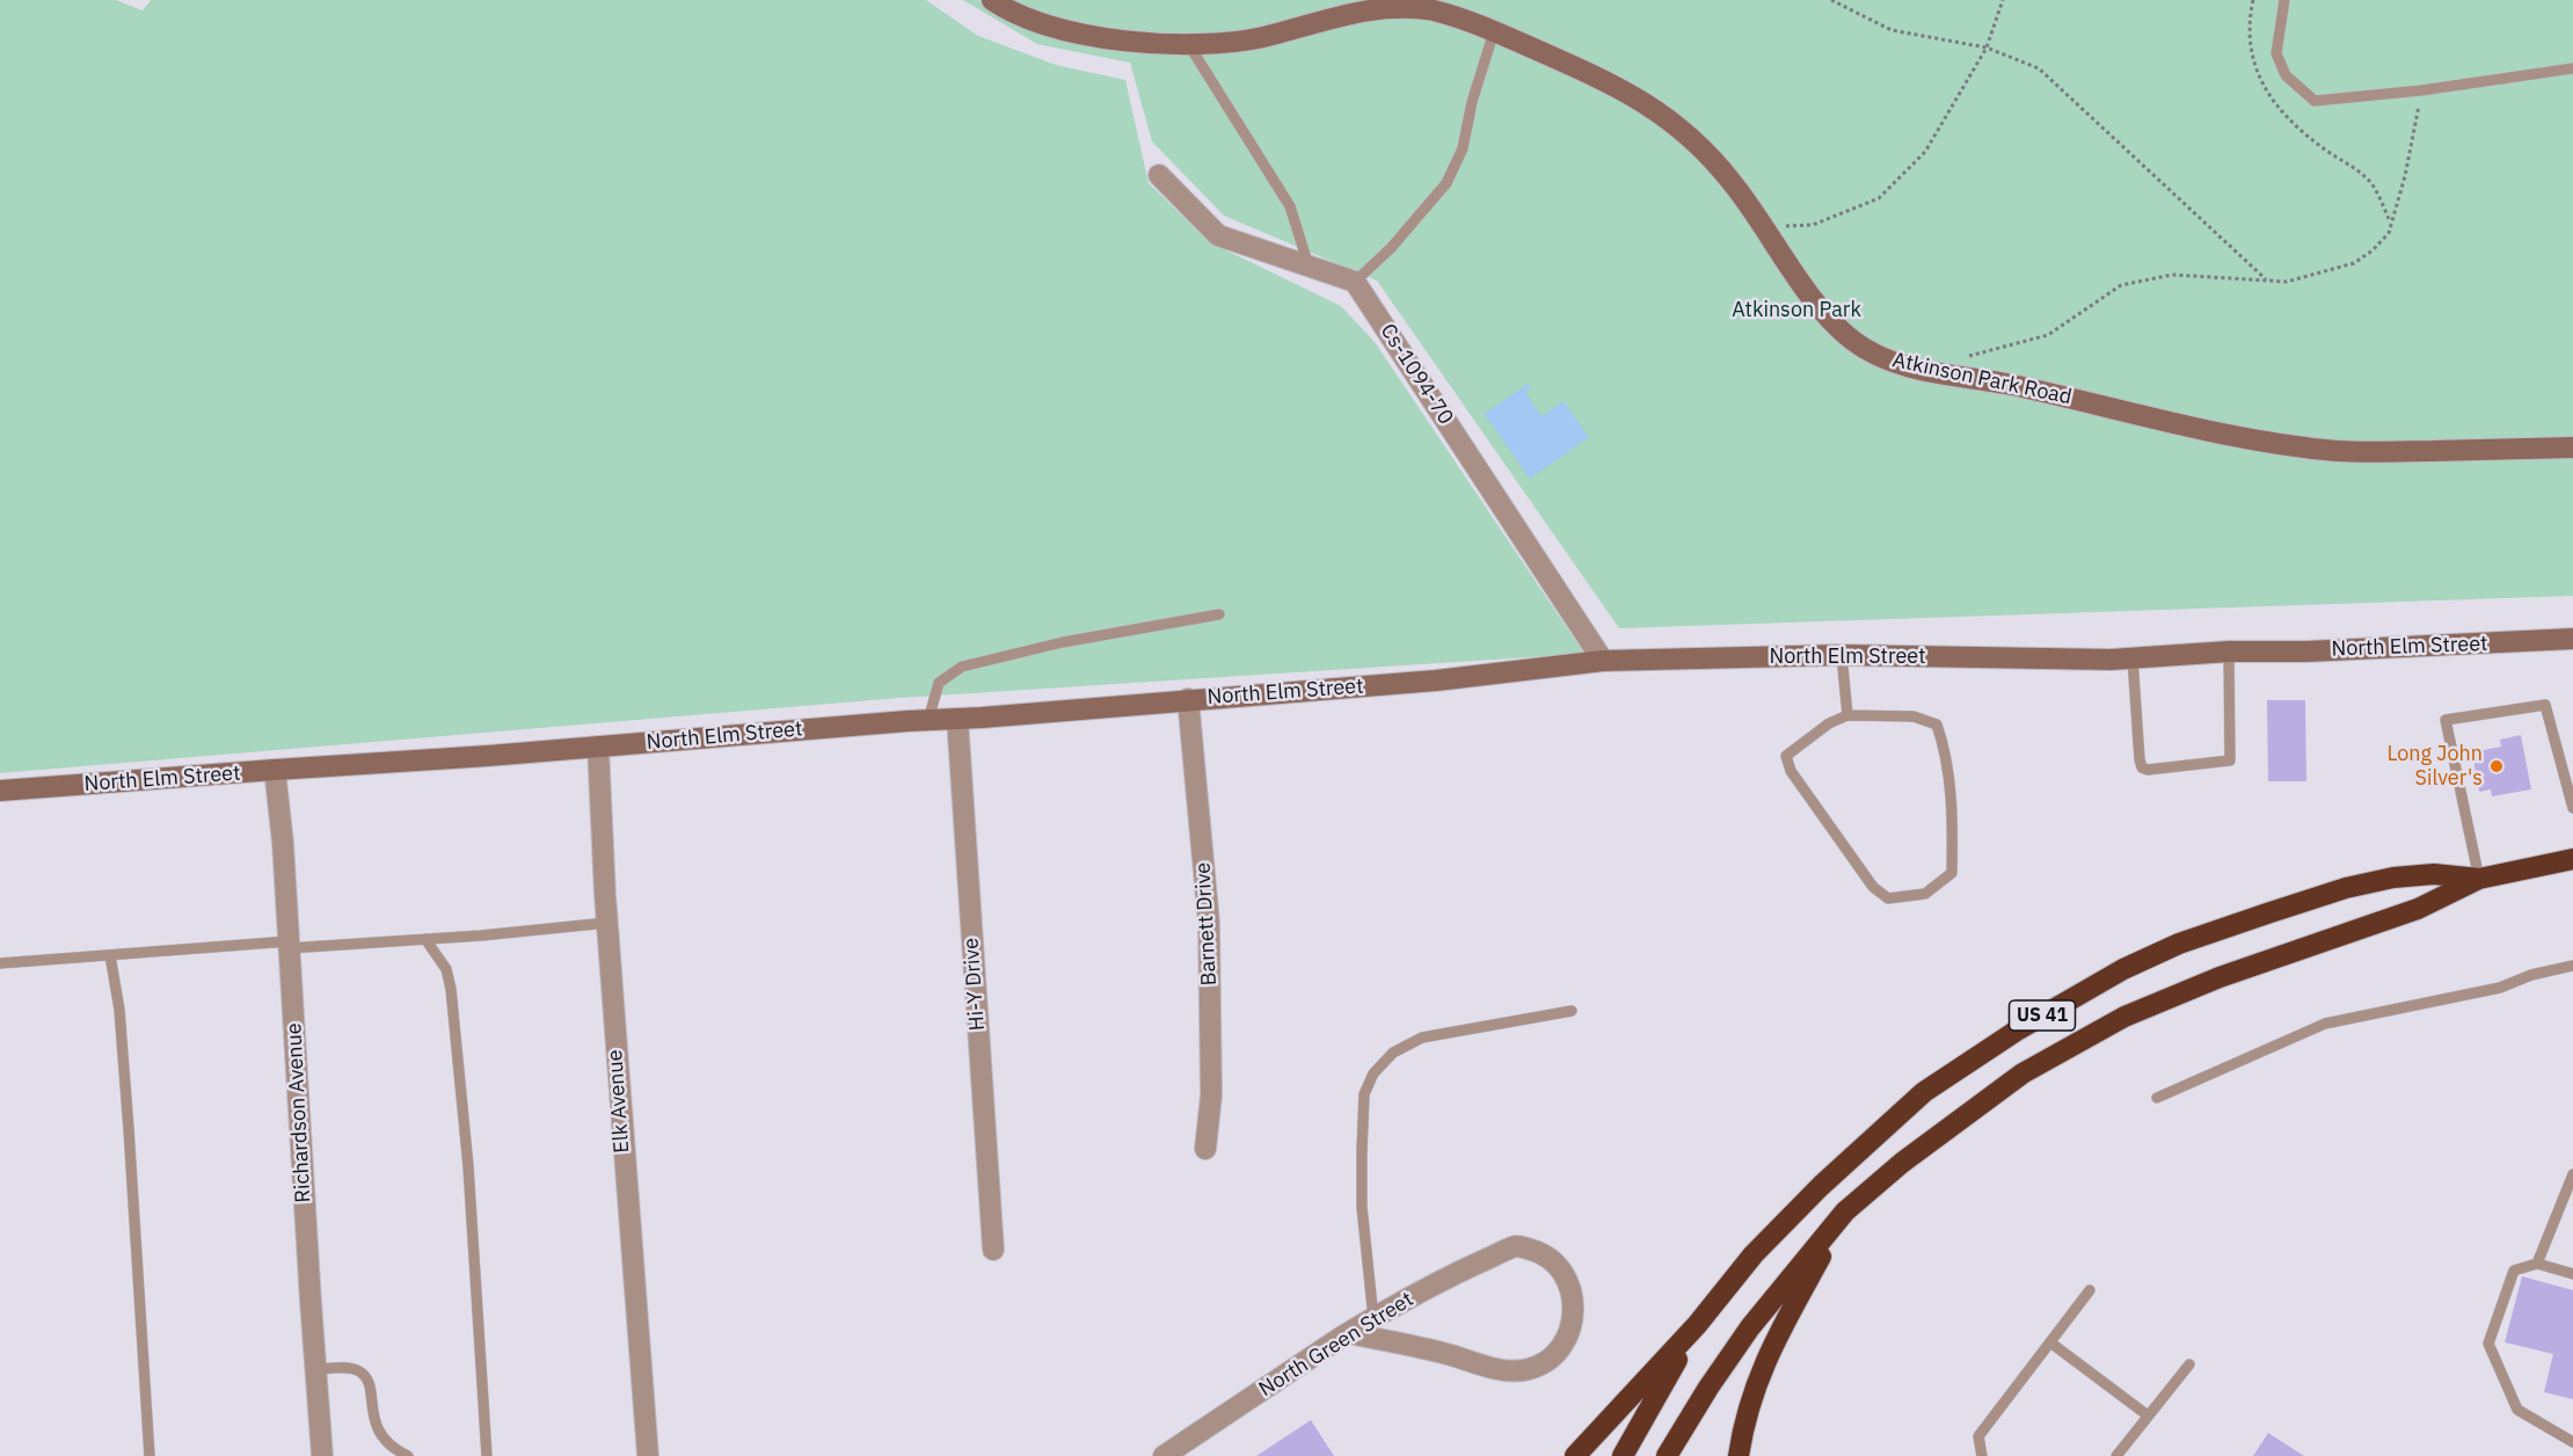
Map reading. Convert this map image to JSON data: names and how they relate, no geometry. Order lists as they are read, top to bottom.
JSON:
{
  "streets": {
    "highway": ["US 41"],
    "street": [
      "Cs-1094-70",
      "Atkinson Park Road",
      "North Elm Street",
      "Barnett Drive",
      "Hi-Y Drive",
      "Elk Avenue",
      "Richardson Avenue",
      "North Green Street"
    ]
  },
  "crossings": [
    ["Cs-1094-70", "North Elm Street"],
    ["North Elm Street", "Barnett Drive"],
    ["North Elm Street", "Hi-Y Drive"],
    ["North Elm Street", "Elk Avenue"],
    ["North Elm Street", "Richardson Avenue"]
  ],
  "parks": ["Atkinson Park"],
  "places": ["Long John Silver's"]
}
